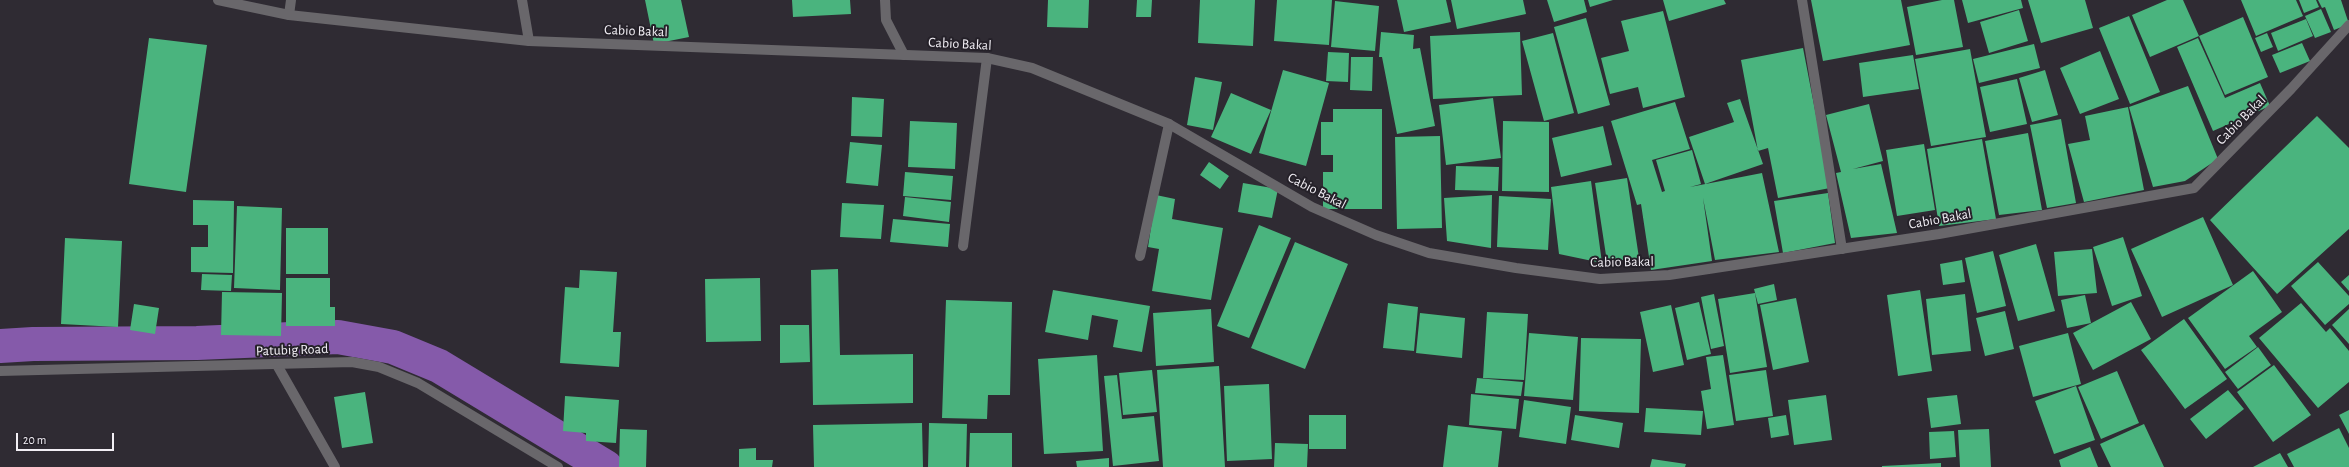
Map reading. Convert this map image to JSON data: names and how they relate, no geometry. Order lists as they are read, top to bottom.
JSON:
{
  "streets": {
    "street": ["Cabio Bakal", "Patubig Road"]
  },
  "scale_bar": "20 m"
}
